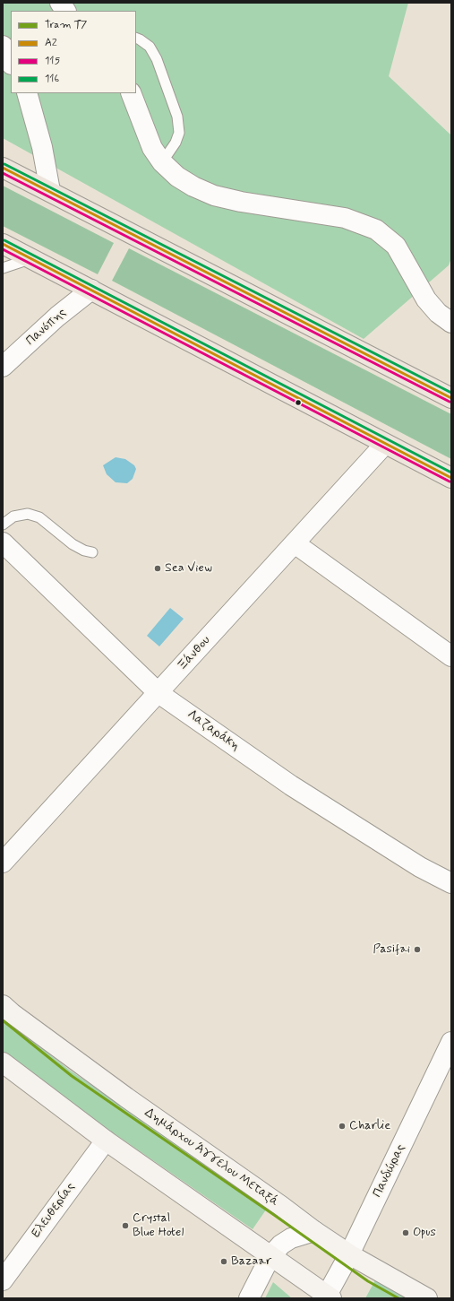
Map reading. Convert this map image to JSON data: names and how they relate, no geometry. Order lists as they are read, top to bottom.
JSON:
{
  "streets": {
    "street": [
      "Πανόπης",
      "Ξάνθου",
      "Λαζαράκη",
      "Δημάρχου Άγγελου Μεταξά",
      "Πανδώρας",
      "Ελευθερίας"
    ]
  },
  "crossings": [
    ["Ξάνθου", "Λαζαράκη"],
    ["Δημάρχου Άγγελου Μεταξά", "Πανδώρας"]
  ],
  "places": [
    "Sea View",
    "Pasifai",
    "Charlie",
    "Crystal Blue Hotel",
    "Opus",
    "Bazaar"
  ],
  "lines": [
    "transit line 116",
    "transit line Α2",
    "transit line 115",
    "tram line Τ7"
  ],
  "legend": [
    "Tram Τ7",
    "Α2",
    "115",
    "116"
  ]
}
